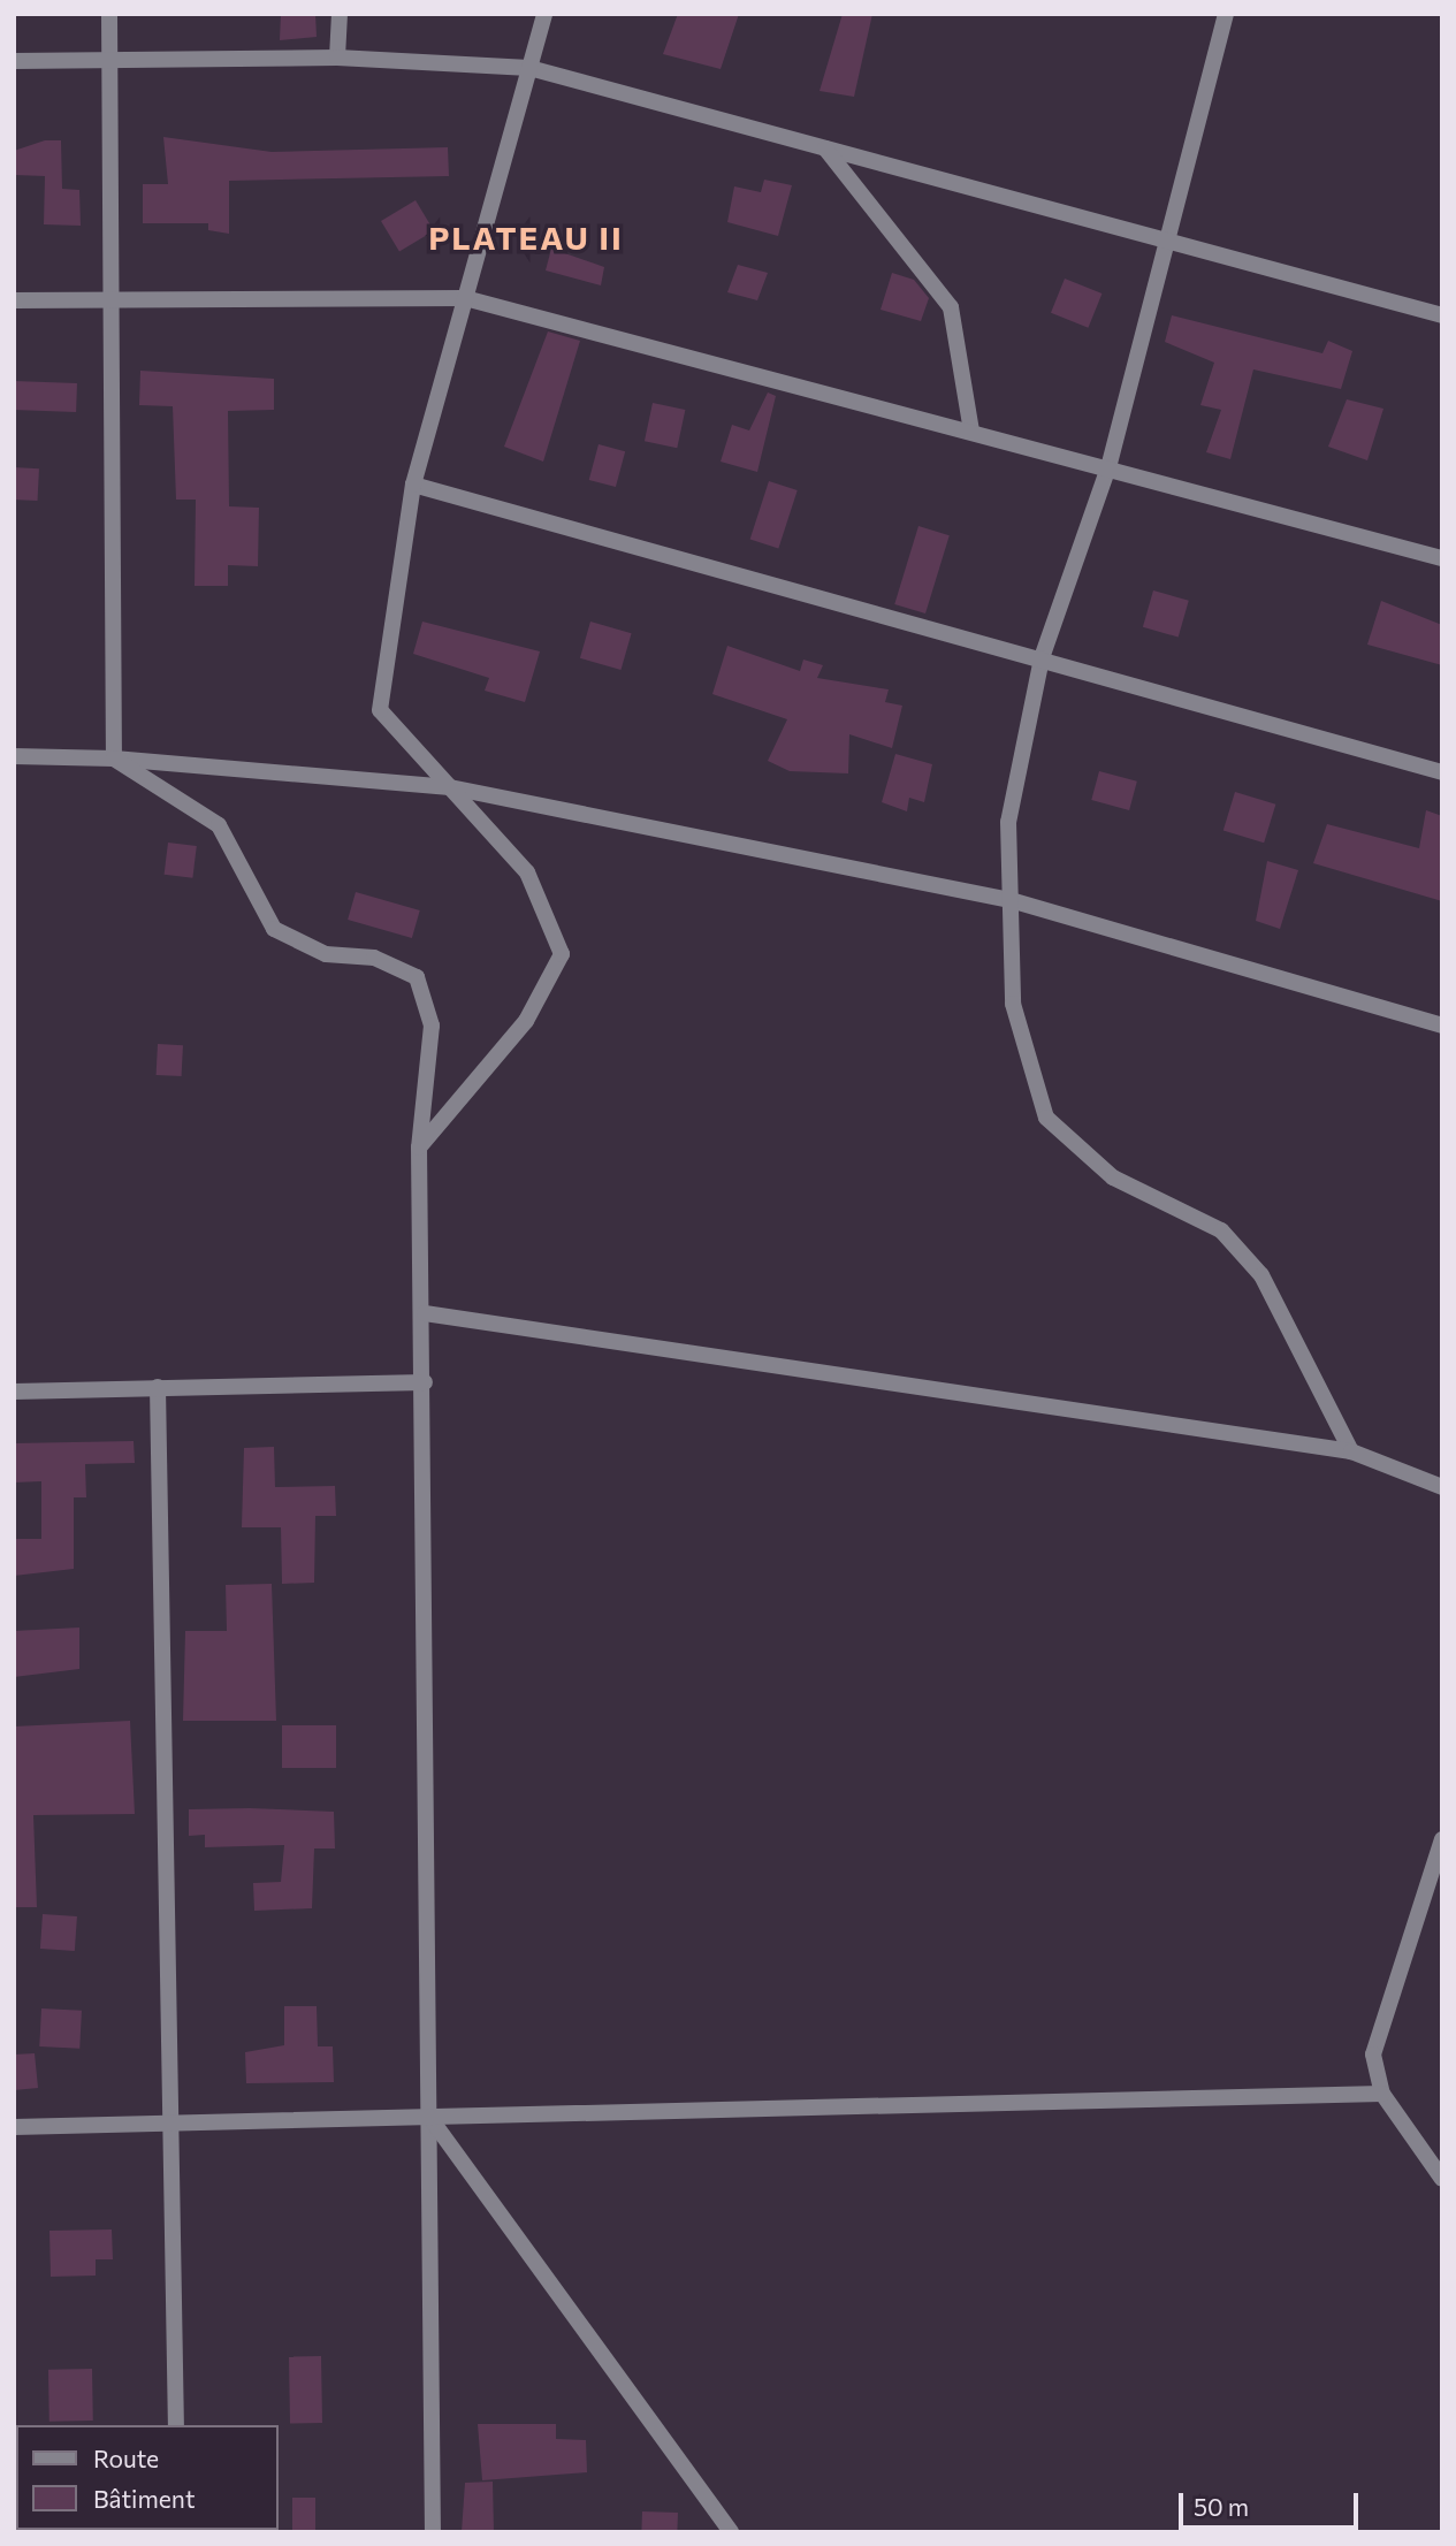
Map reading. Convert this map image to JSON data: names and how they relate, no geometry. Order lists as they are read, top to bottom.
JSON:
{
  "districts": ["PLATEAU II"],
  "legend": ["Route", "Bâtiment"],
  "scale_bar": "50 m"
}
